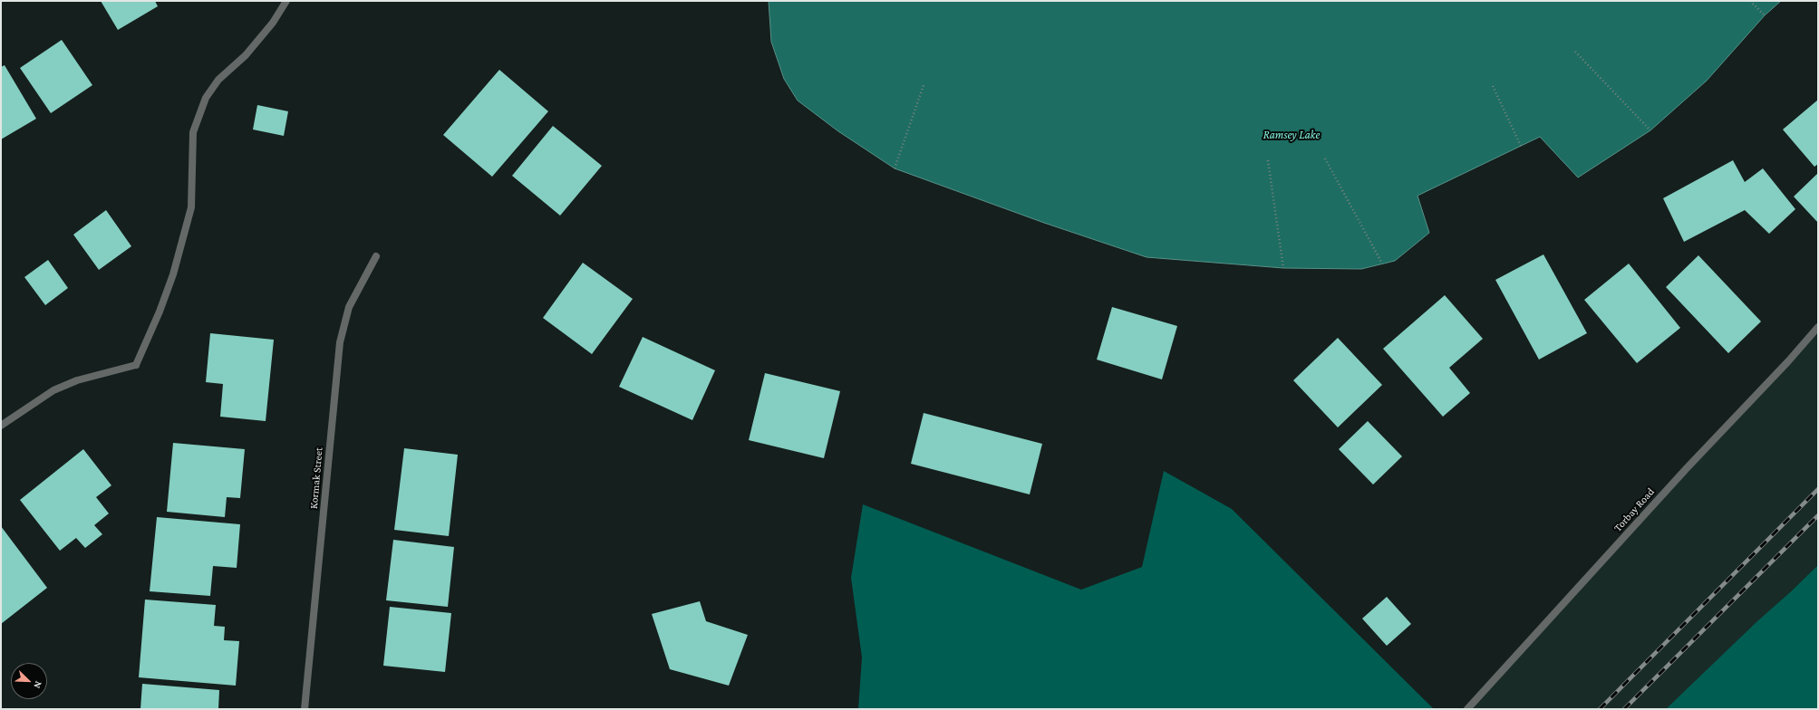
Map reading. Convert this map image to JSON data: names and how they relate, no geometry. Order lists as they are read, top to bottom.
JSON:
{
  "streets": {
    "street": ["Kormak Street", "Torbay Road"]
  },
  "water": ["Ramsey Lake"],
  "north": "bottom right"
}
